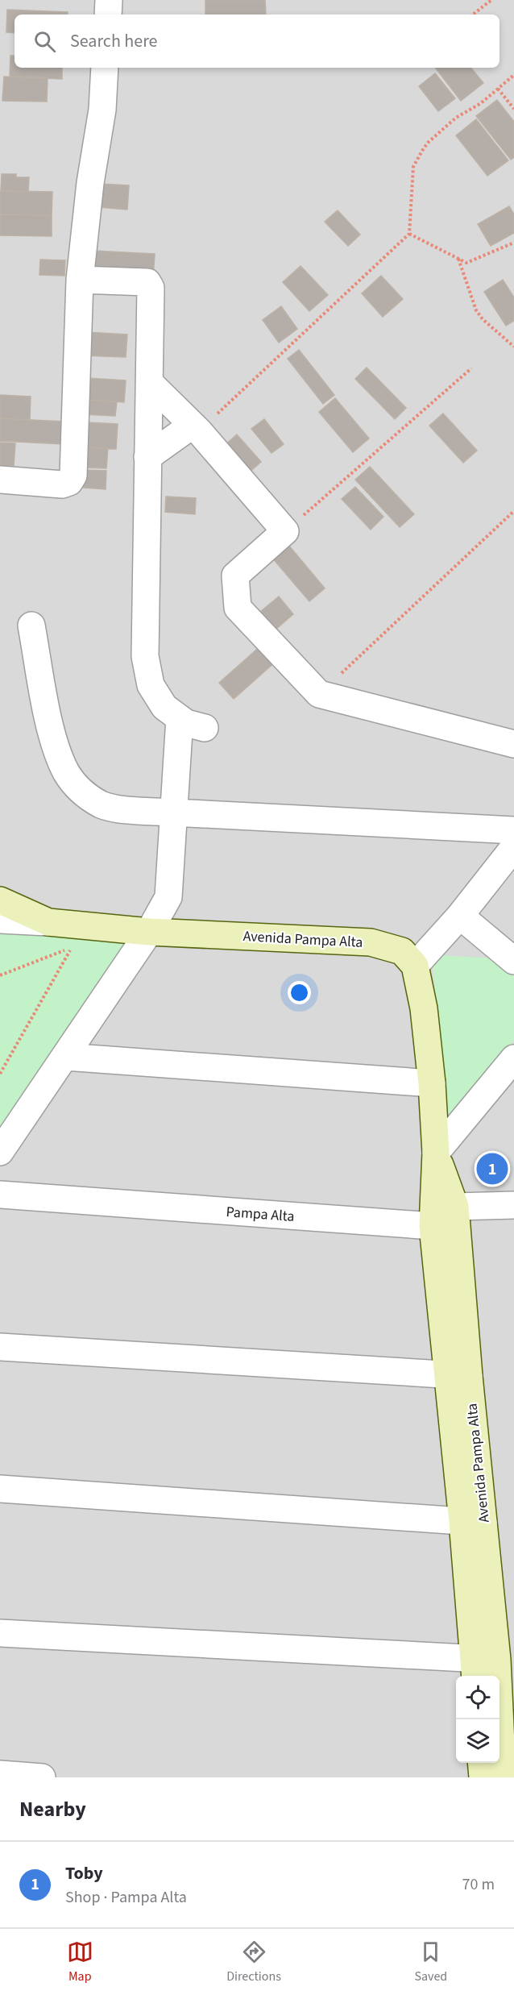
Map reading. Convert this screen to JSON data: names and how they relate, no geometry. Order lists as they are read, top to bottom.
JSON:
{
  "streets": {
    "street": ["Avenida Pampa Alta", "Pampa Alta"]
  },
  "crossings": [
    ["Avenida Pampa Alta", "Pampa Alta"]
  ],
  "page": {
    "search": "Search here",
    "pins": "1",
    "heading": "Nearby",
    "list": [
      {
        "mark": "1",
        "name": "Toby",
        "note": "Shop · Pampa Alta",
        "value": "70 m"
      }
    ],
    "nav": ["Map", "Directions", "Saved"]
  }
}
